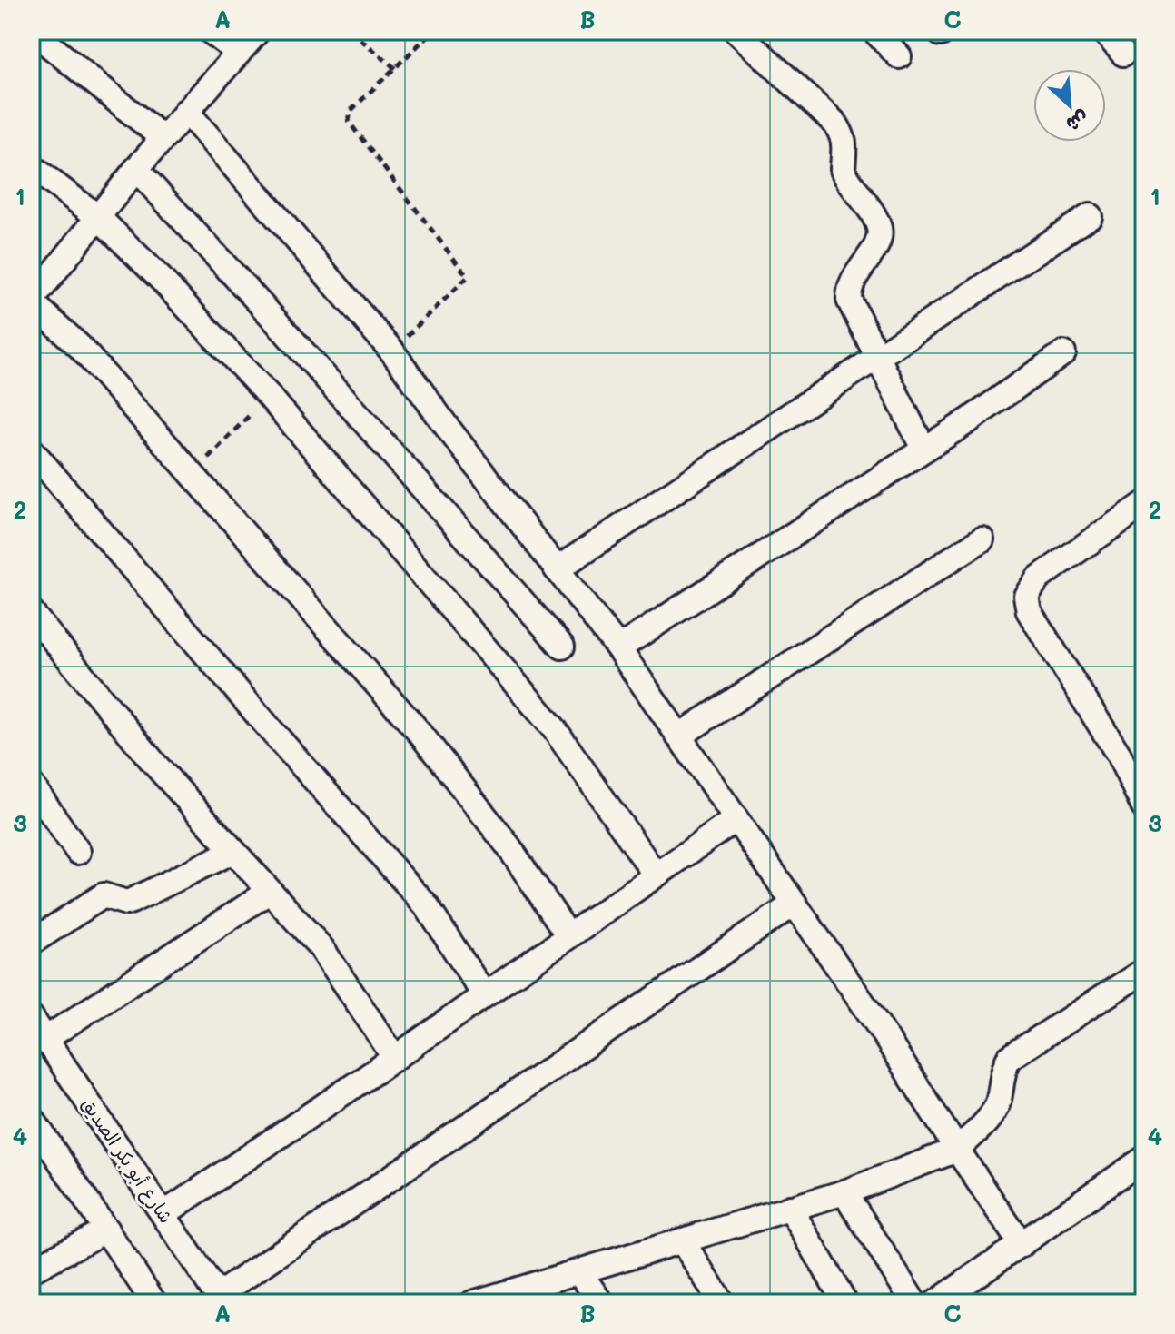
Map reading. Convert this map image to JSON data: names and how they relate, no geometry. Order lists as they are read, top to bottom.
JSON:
{
  "streets": {
    "street": ["شارع أبو بكر الصديق"]
  },
  "north": "bottom right",
  "grid": {
    "columns": ["A", "B", "C"],
    "rows": [
      "1",
      "2",
      "3",
      "4"
    ]
  }
}
